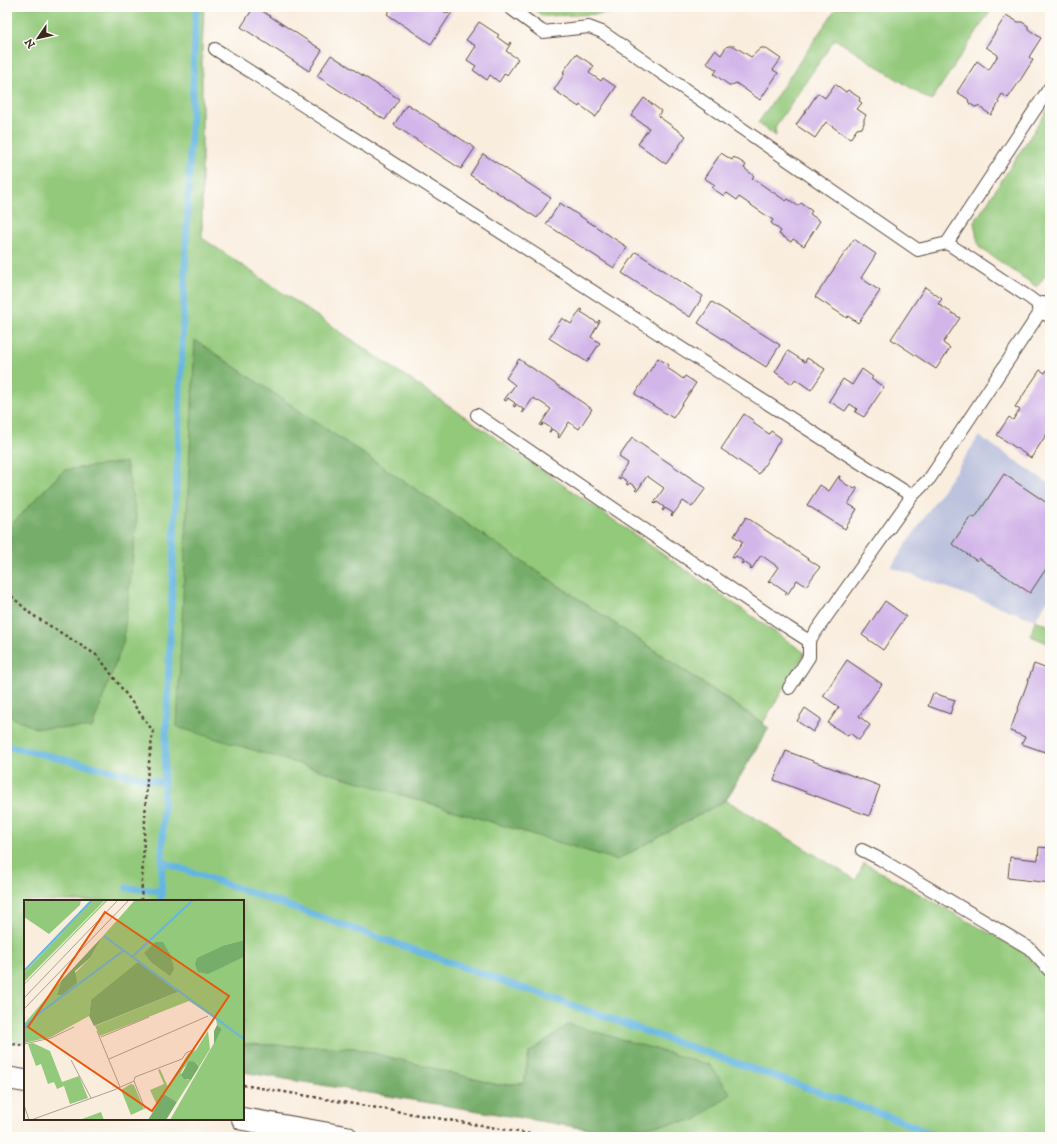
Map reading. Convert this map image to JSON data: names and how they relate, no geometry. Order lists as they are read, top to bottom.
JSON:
{
  "north": "bottom left"
}
